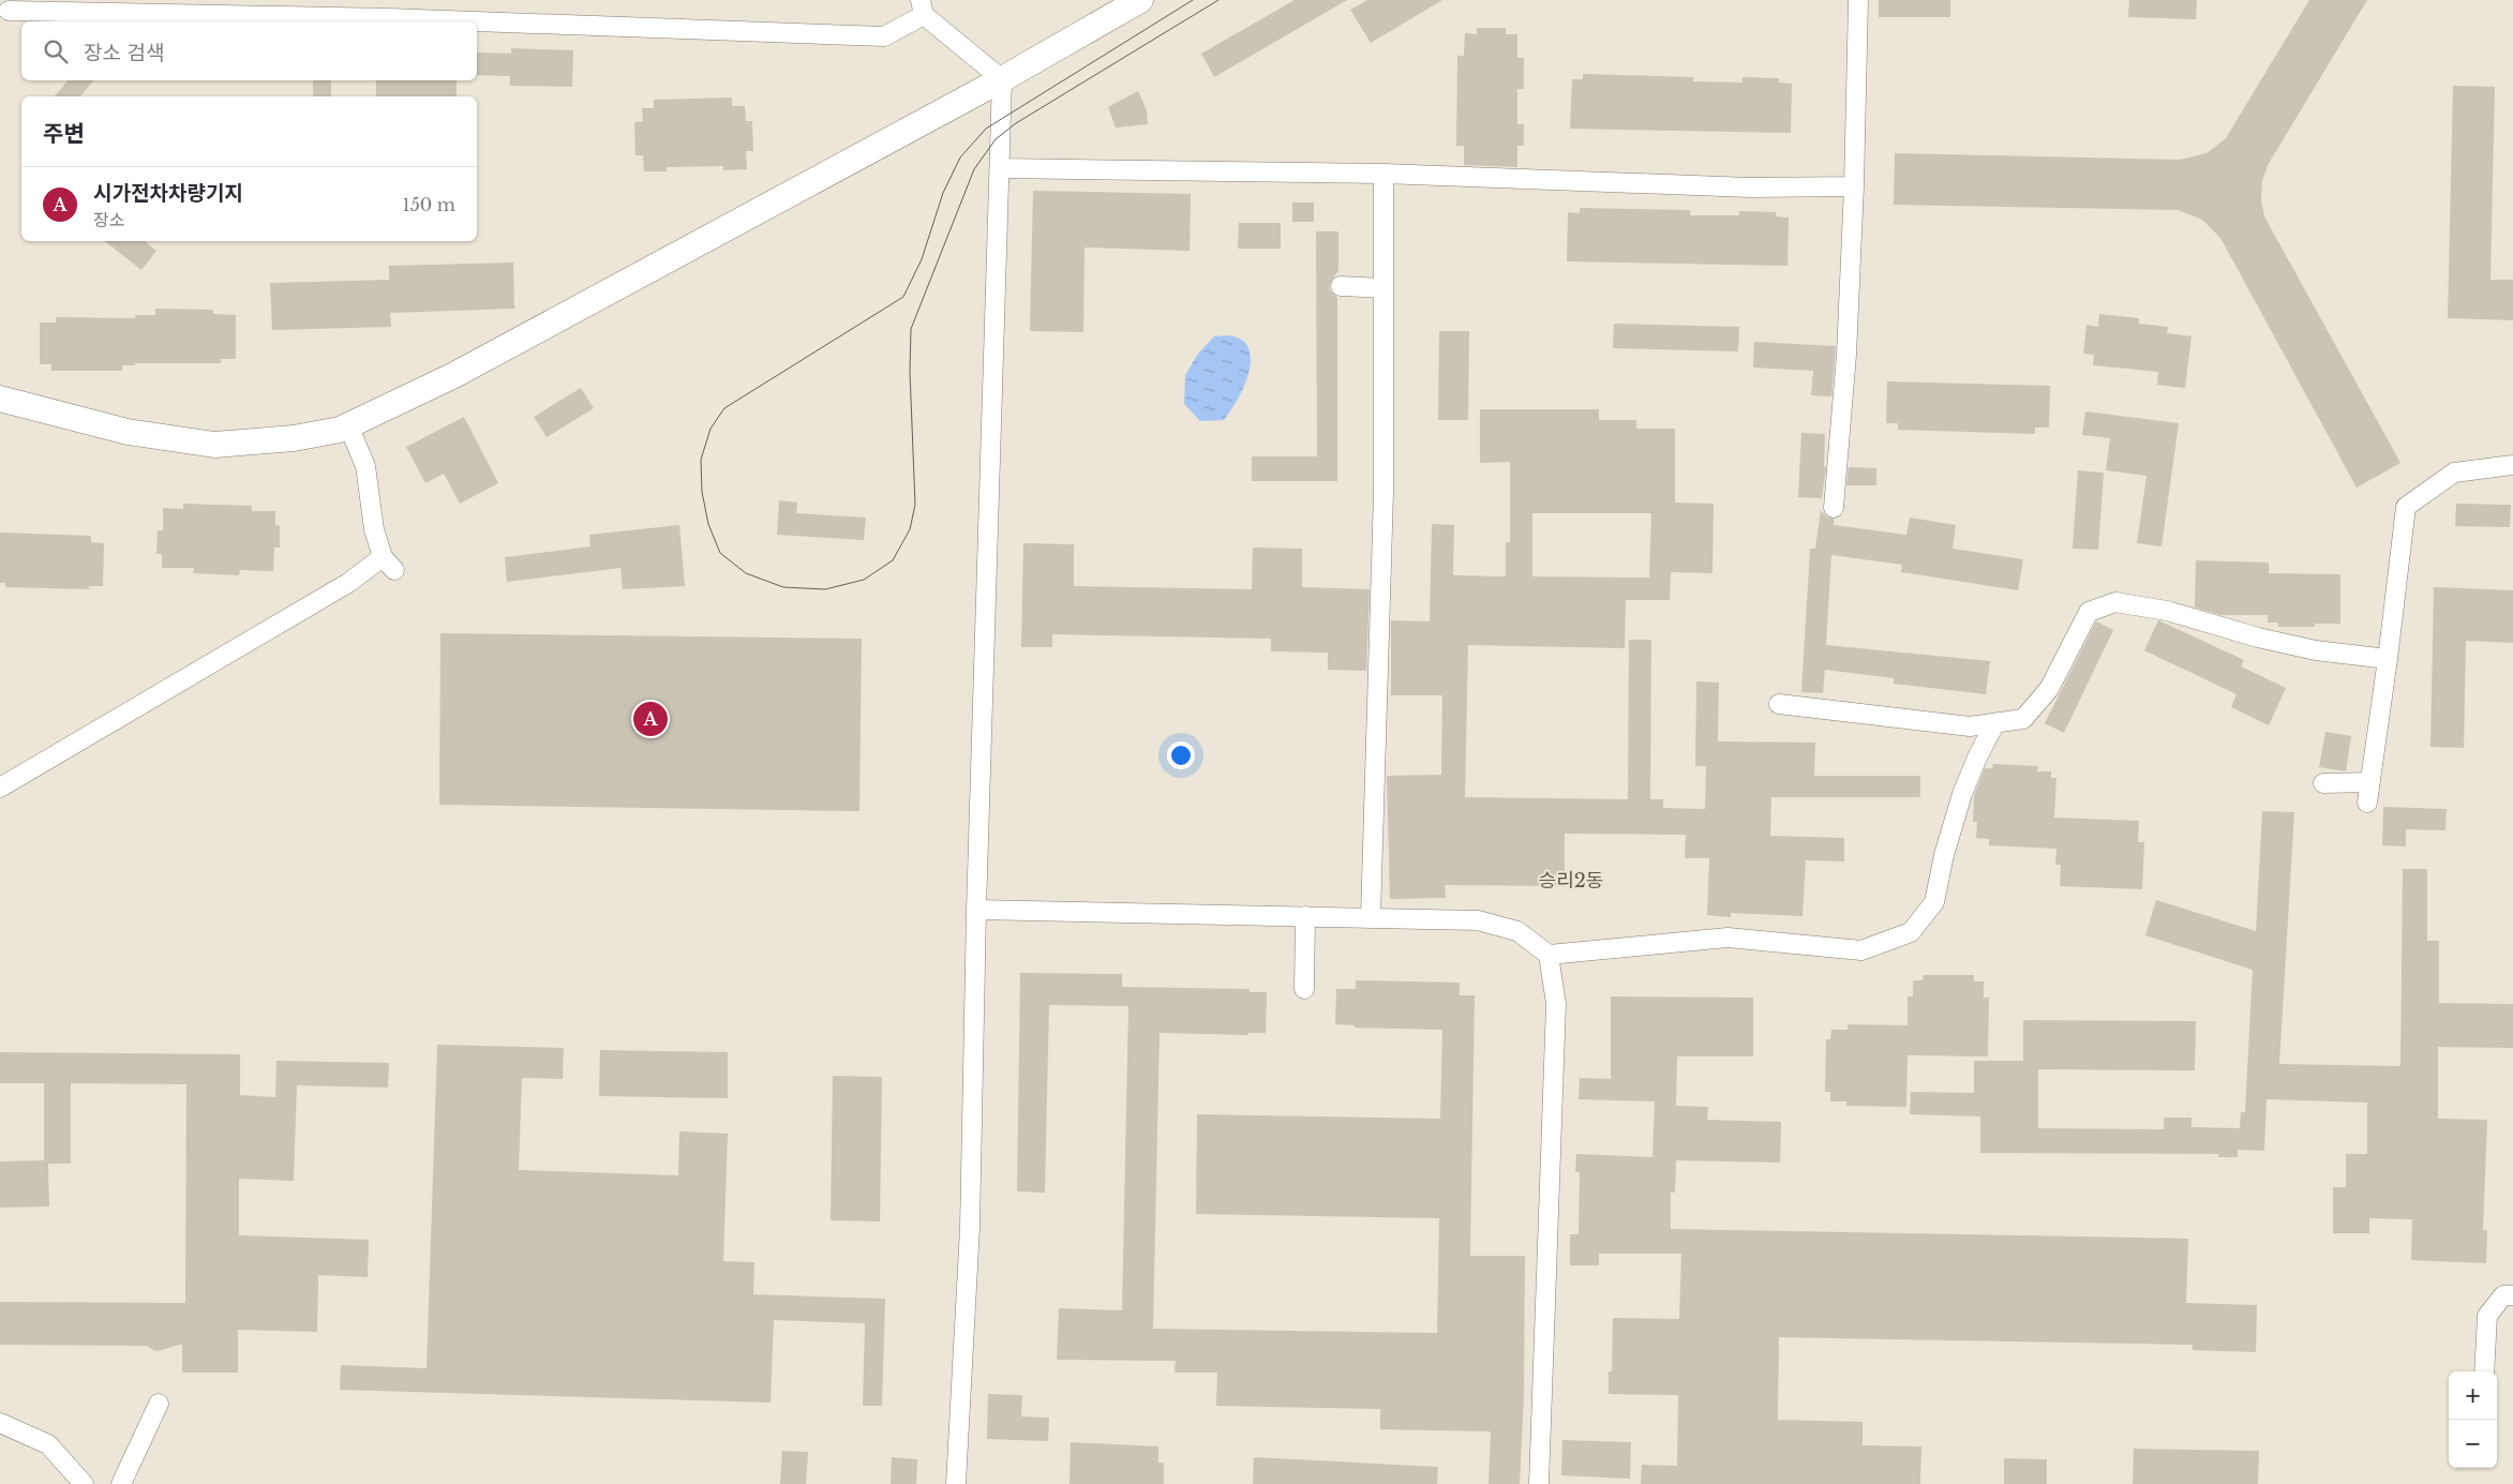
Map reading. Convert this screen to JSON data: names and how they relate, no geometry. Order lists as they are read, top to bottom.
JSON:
{
  "districts": ["승리2동"],
  "page": {
    "search": "장소 검색",
    "heading": "주변",
    "list": [
      {
        "mark": "A",
        "name": "시가전차차량기지",
        "note": "장소",
        "value": "150 m"
      }
    ],
    "pins": "A",
    "map_buttons": ["+", "−"]
  }
}
